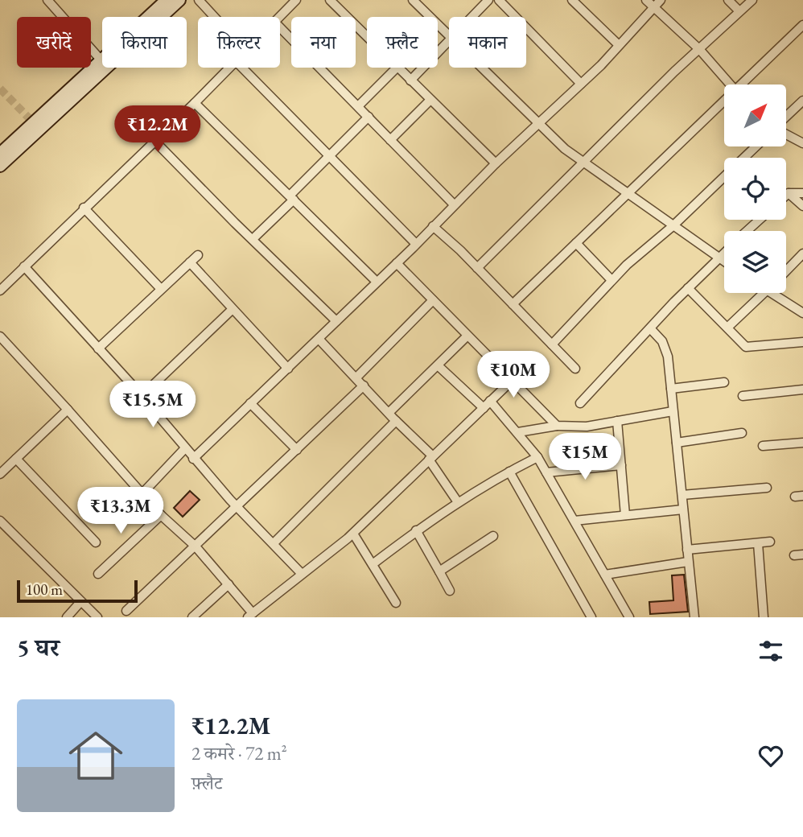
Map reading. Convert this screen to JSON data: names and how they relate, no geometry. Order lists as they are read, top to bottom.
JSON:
{
  "scale_bar": "100 m",
  "north": "top right",
  "page": {
    "chip": [
      "खरीदें",
      "किराया",
      "फ़िल्टर",
      "नया",
      "फ़्लैट",
      "मकान"
    ],
    "price": [
      "₹12.2M",
      "₹10M",
      "₹15.5M",
      "₹15M",
      "₹13.3M"
    ],
    "scale": "100 m",
    "heading": "5 घर",
    "list": [
      {
        "name": "₹12.2M",
        "note": "2 कमरे · 72 m² · फ़्लैट"
      }
    ]
  }
}
